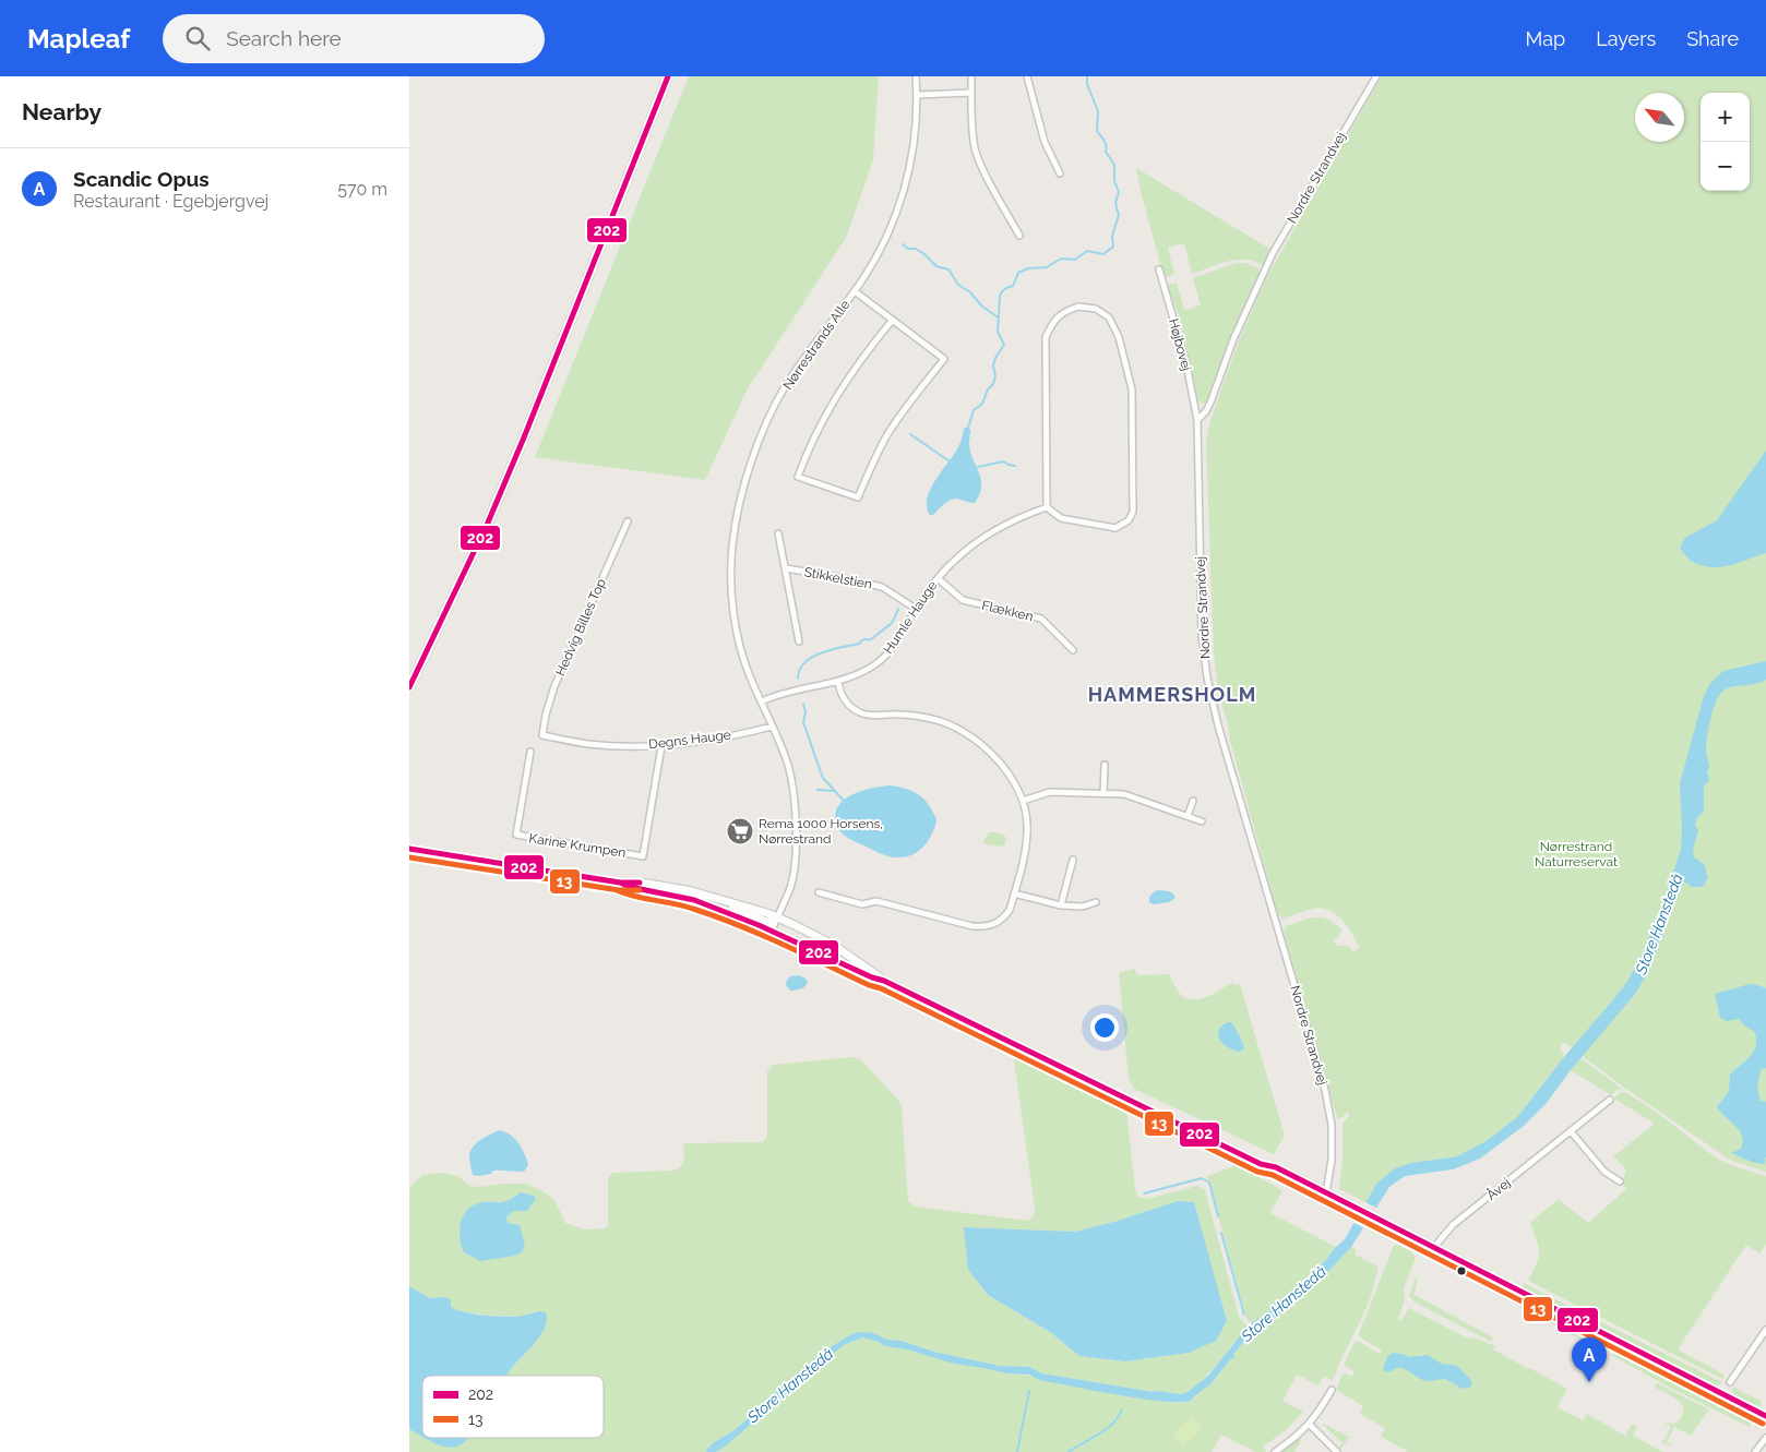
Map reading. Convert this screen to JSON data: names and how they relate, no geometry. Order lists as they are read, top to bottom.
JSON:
{
  "streets": {
    "street": [
      "Nordre Strandvej",
      "Nørrestrands Alle",
      "Højbovej",
      "Stikkelstien",
      "Flækken",
      "Humle Hauge",
      "Hedvig Billes Top",
      "Degns Hauge",
      "Karine Krumpen",
      "Åvej"
    ]
  },
  "crossings": [
    ["Nordre Strandvej", "Højbovej"],
    ["Nørrestrands Alle", "Humle Hauge"],
    ["Nørrestrands Alle", "Degns Hauge"],
    ["Stikkelstien", "Humle Hauge"],
    ["Flækken", "Humle Hauge"],
    ["Hedvig Billes Top", "Degns Hauge"],
    ["Degns Hauge", "Karine Krumpen"]
  ],
  "districts": ["HAMMERSHOLM"],
  "water": ["Store Hanstedå"],
  "parks": ["Nørrestrand Naturreservat"],
  "places": {
    "supermarket": ["Rema 1000 Horsens, Nørrestrand"]
  },
  "lines": ["transit line 202", "transit line 13"],
  "legend": ["202", "13"],
  "north": "top left",
  "page": {
    "header": "Mapleaf",
    "search": "Search here",
    "nav": ["Map", "Layers", "Share"],
    "heading": "Nearby",
    "map_buttons": ["+", "−"],
    "list": [
      {
        "mark": "A",
        "name": "Scandic Opus",
        "note": "Restaurant · Egebjergvej",
        "value": "570 m"
      }
    ],
    "pins": "A"
  }
}
